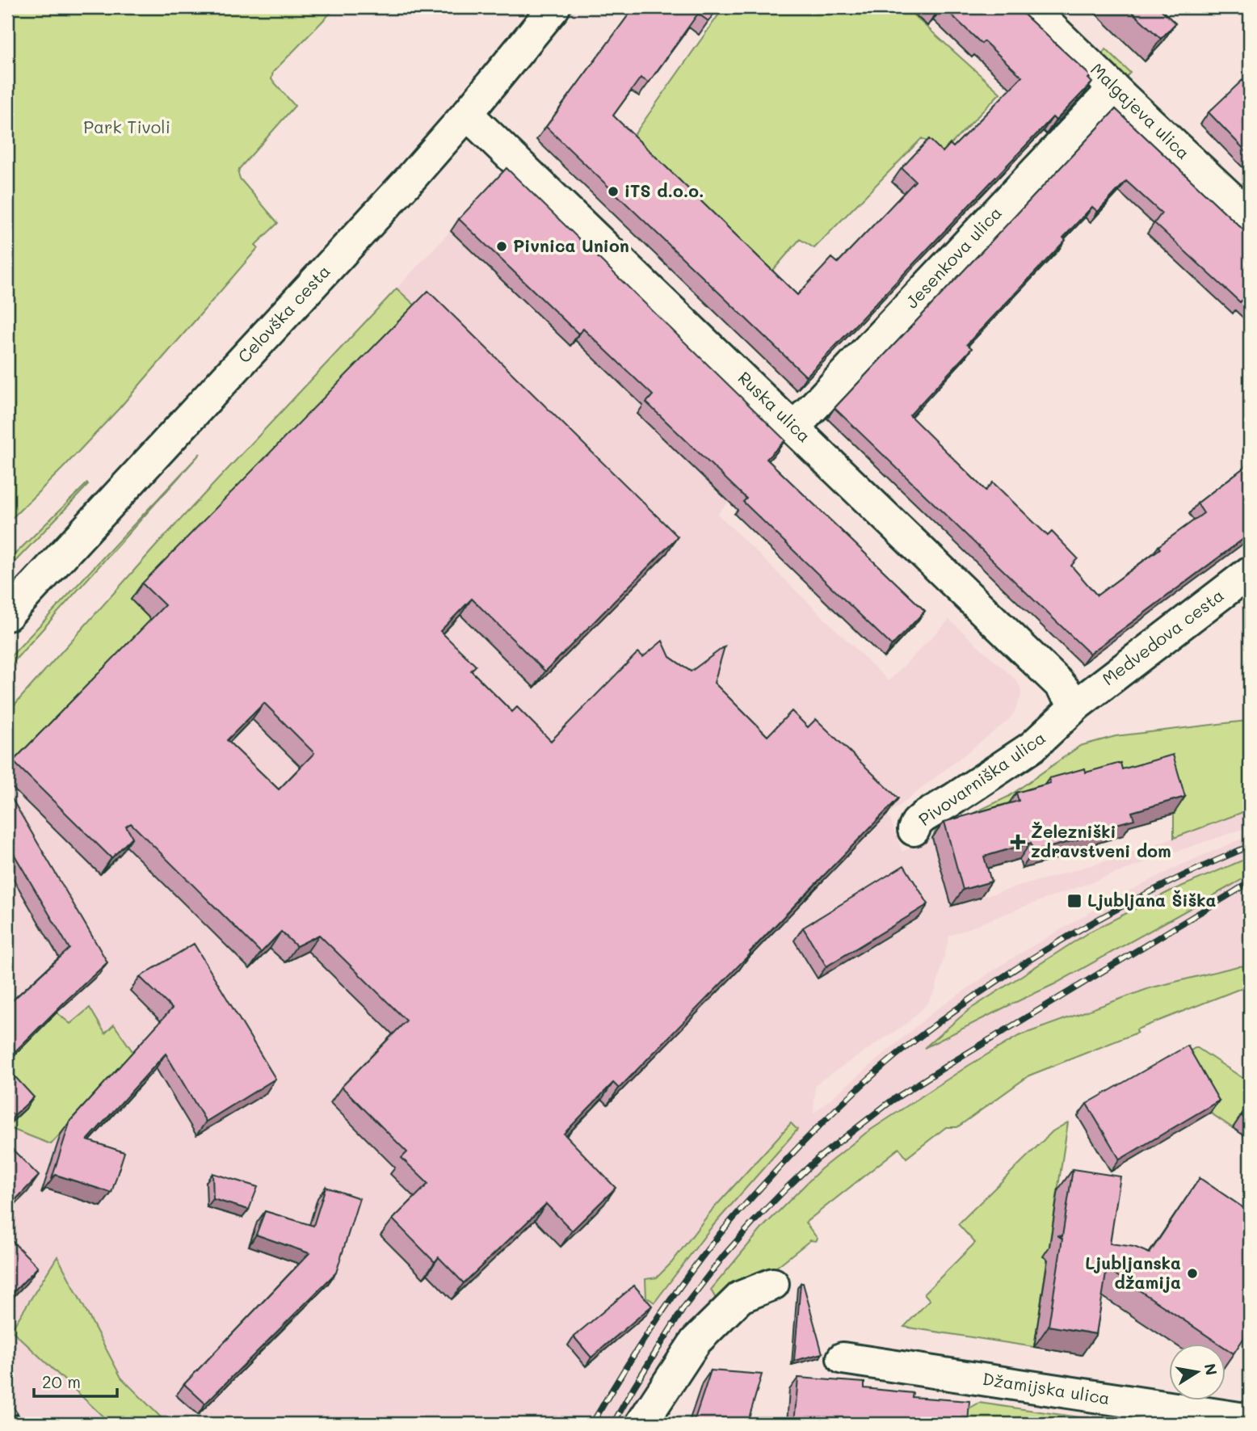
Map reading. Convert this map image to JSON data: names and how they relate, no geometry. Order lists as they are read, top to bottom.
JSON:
{
  "streets": {
    "street": [
      "Malgajeva ulica",
      "Jesenkova ulica",
      "Celovška cesta",
      "Ruska ulica",
      "Medvedova cesta",
      "Pivovarniška ulica",
      "Džamijska ulica"
    ]
  },
  "crossings": [
    ["Malgajeva ulica", "Jesenkova ulica"],
    ["Jesenkova ulica", "Ruska ulica"],
    ["Celovška cesta", "Ruska ulica"],
    ["Ruska ulica", "Medvedova cesta"],
    ["Ruska ulica", "Pivovarniška ulica"],
    ["Medvedova cesta", "Pivovarniška ulica"]
  ],
  "parks": ["Park Tivoli"],
  "places": {
    "other": ["iTS d.o.o.", "Pivnica Union", "Ljubljanska džamija"],
    "health": ["Železniški zdravstveni dom"],
    "transit": ["Ljubljana Šiška"]
  },
  "scale_bar": "20 m",
  "north": "right"
}
